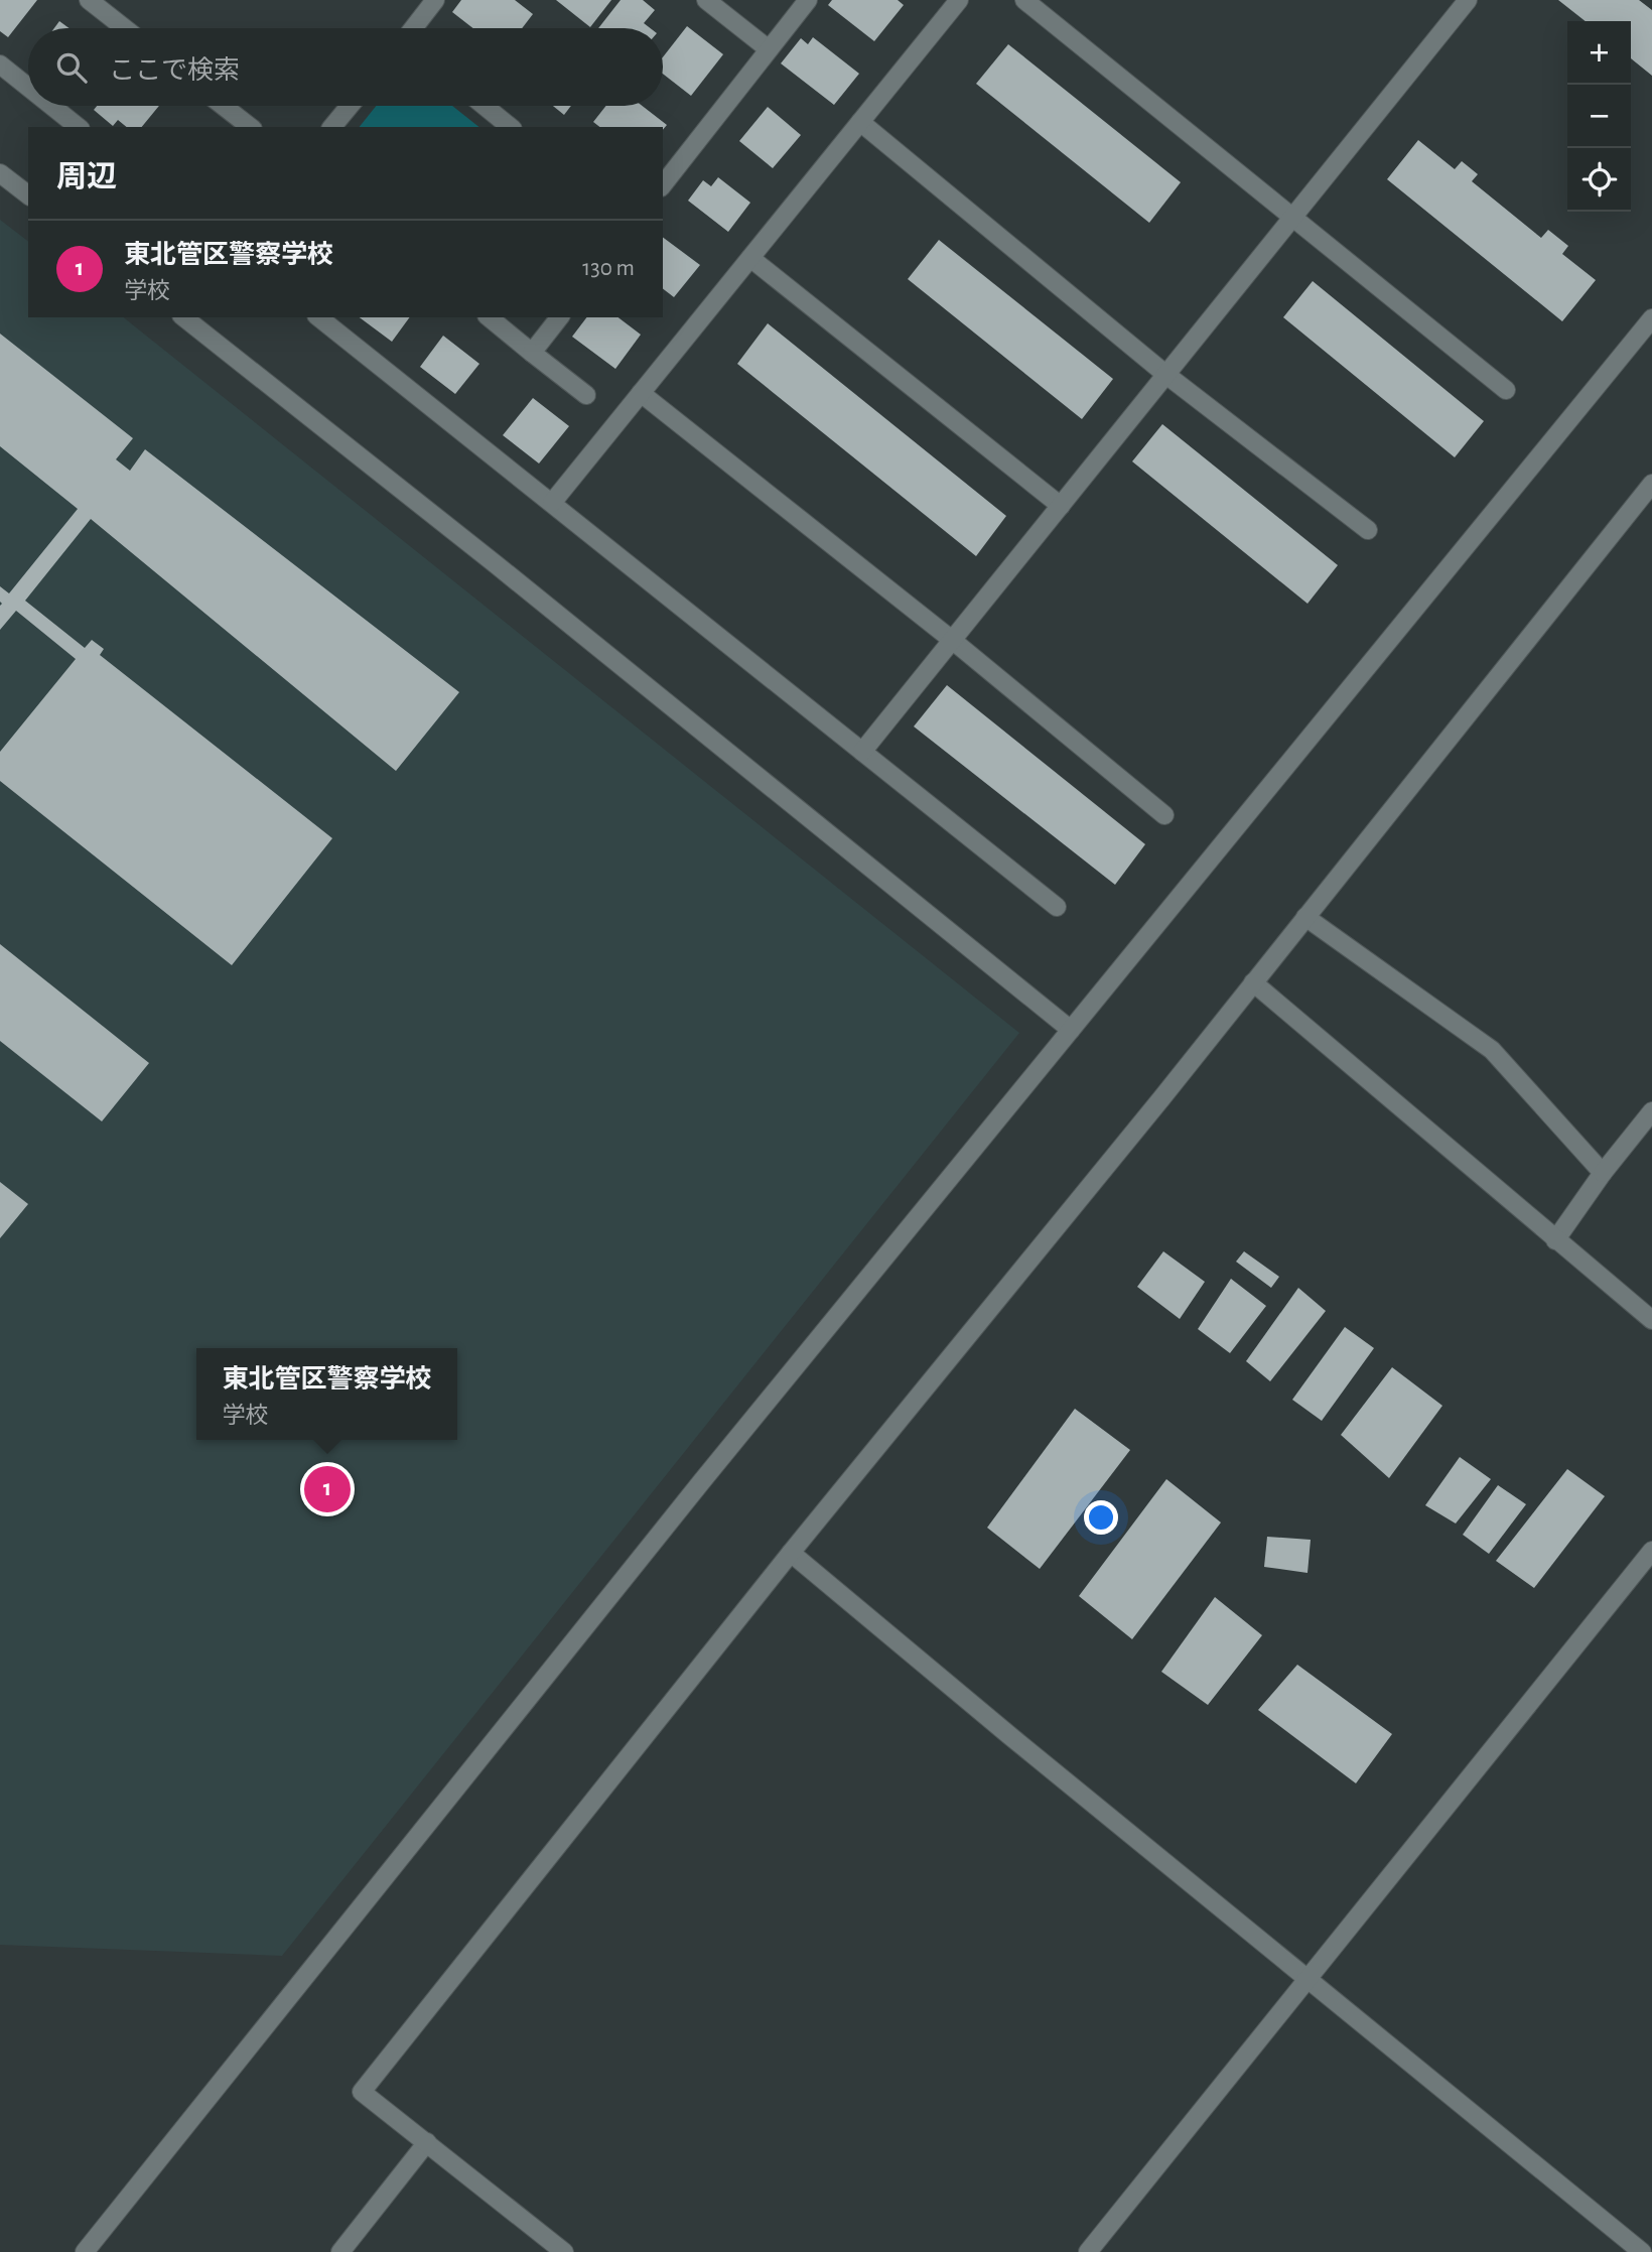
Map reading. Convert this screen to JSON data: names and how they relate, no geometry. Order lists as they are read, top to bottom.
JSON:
{
  "page": {
    "map_buttons": ["+", "−"],
    "search": "ここで検索",
    "heading": "周辺",
    "list": [
      {
        "mark": "1",
        "name": "東北管区警察学校",
        "note": "学校",
        "value": "130 m"
      }
    ],
    "popup": ["東北管区警察学校", "学校"],
    "pins": "1"
  }
}
